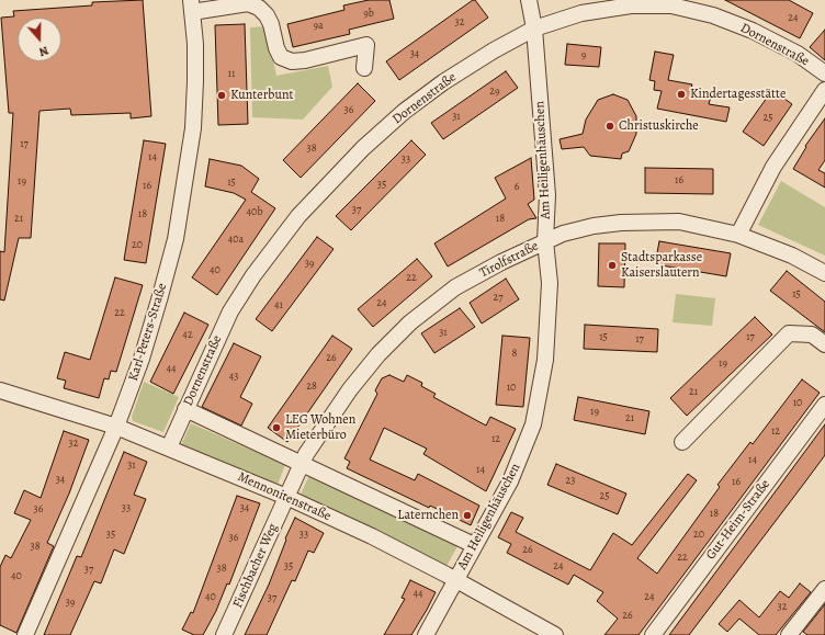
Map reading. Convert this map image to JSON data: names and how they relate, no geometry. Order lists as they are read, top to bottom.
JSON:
{
  "streets": {
    "street": [
      "Dornenstraße",
      "Am Heiligenhäuschen",
      "Tirolfstraße",
      "Karl-Peters-Straße",
      "Mennonitenstraße",
      "Gut-Heim-Straße",
      "Fischbacher Weg"
    ]
  },
  "crossings": [
    ["Dornenstraße", "Am Heiligenhäuschen"],
    ["Dornenstraße", "Mennonitenstraße"],
    ["Am Heiligenhäuschen", "Tirolfstraße"],
    ["Am Heiligenhäuschen", "Mennonitenstraße"],
    ["Tirolfstraße", "Mennonitenstraße"],
    ["Tirolfstraße", "Fischbacher Weg"],
    ["Karl-Peters-Straße", "Mennonitenstraße"],
    ["Mennonitenstraße", "Fischbacher Weg"]
  ],
  "places": [
    "Kindertagesstätte",
    "Kunterbunt",
    "Christuskirche",
    "Stadtsparkasse Kaiserslautern",
    "LEG Wohnen Mieterbüro",
    "Laternchen"
  ],
  "house_numbers": [
    "9b",
    "24",
    "32",
    "9a",
    "34",
    "9",
    "11",
    "29",
    "36",
    "31",
    "25",
    "17",
    "38",
    "14",
    "33",
    "16",
    "19",
    "15",
    "35",
    "16",
    "6",
    "37",
    "40b",
    "18",
    "21",
    "18",
    "40a",
    "20",
    "39",
    "40",
    "22",
    "15",
    "27",
    "24",
    "41",
    "22",
    "31",
    "42",
    "15",
    "17",
    "17",
    "8",
    "26",
    "19",
    "44",
    "43",
    "28",
    "10",
    "21",
    "10",
    "19",
    "21",
    "12",
    "12",
    "32",
    "14",
    "31",
    "14",
    "34",
    "23",
    "16",
    "25",
    "33",
    "34",
    "36",
    "18",
    "35",
    "33",
    "20",
    "36",
    "38",
    "26",
    "22",
    "35",
    "24",
    "38",
    "37",
    "40",
    "44",
    "40",
    "24",
    "37",
    "39",
    "32",
    "26"
  ],
  "north": "bottom"
}
